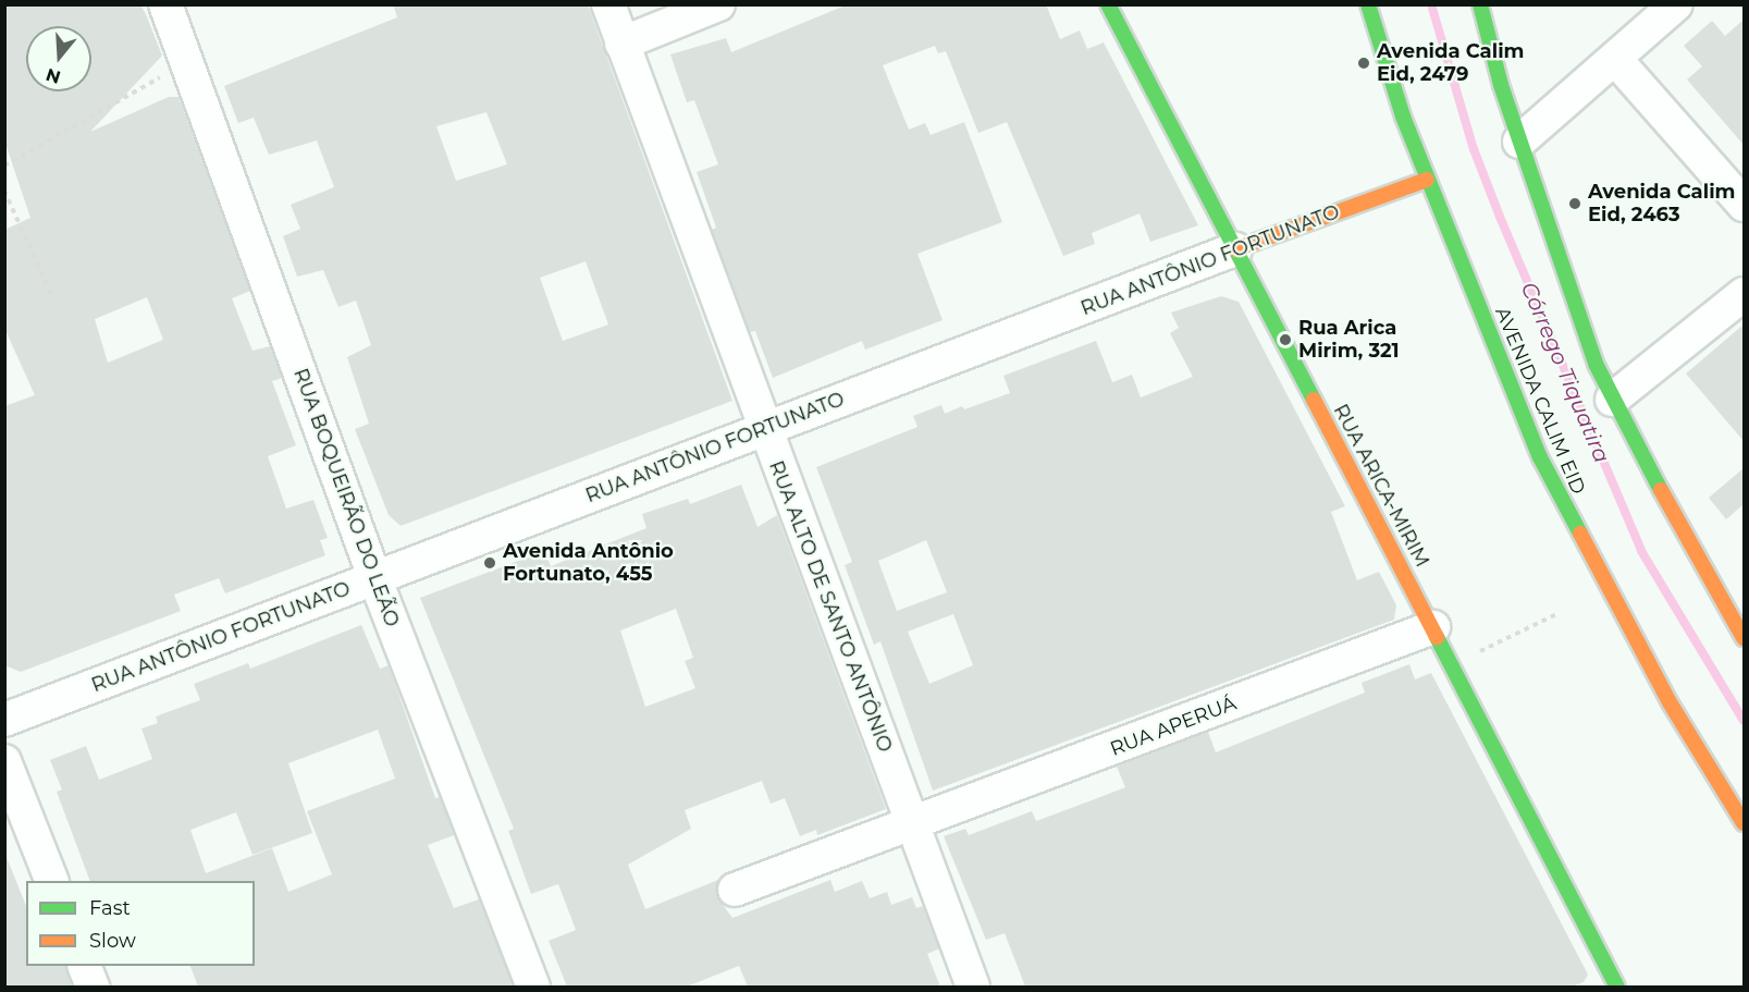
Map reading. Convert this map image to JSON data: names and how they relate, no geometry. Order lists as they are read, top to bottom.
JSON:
{
  "streets": {
    "main road": ["RUA ANTÔNIO FORTUNATO", "AVENIDA CALIM EID", "RUA ARICA-MIRIM"],
    "street": ["RUA BOQUEIRÃO DO LEÃO", "RUA ALTO DE SANTO ANTÔNIO", "RUA APERUÁ"]
  },
  "crossings": [
    ["RUA ANTÔNIO FORTUNATO", "AVENIDA CALIM EID"],
    ["RUA ANTÔNIO FORTUNATO", "RUA ARICA-MIRIM"],
    ["RUA ANTÔNIO FORTUNATO", "RUA BOQUEIRÃO DO LEÃO"],
    ["RUA ANTÔNIO FORTUNATO", "RUA ALTO DE SANTO ANTÔNIO"],
    ["RUA ARICA-MIRIM", "RUA APERUÁ"],
    ["RUA ALTO DE SANTO ANTÔNIO", "RUA APERUÁ"]
  ],
  "water": ["Córrego Tiquatira"],
  "places": [
    "Avenida Calim Eid, 2479",
    "Avenida Calim Eid, 2463",
    "Rua Arica Mirim, 321",
    "Avenida Antônio Fortunato, 455"
  ],
  "legend": ["Fast", "Slow"],
  "north": "bottom"
}
